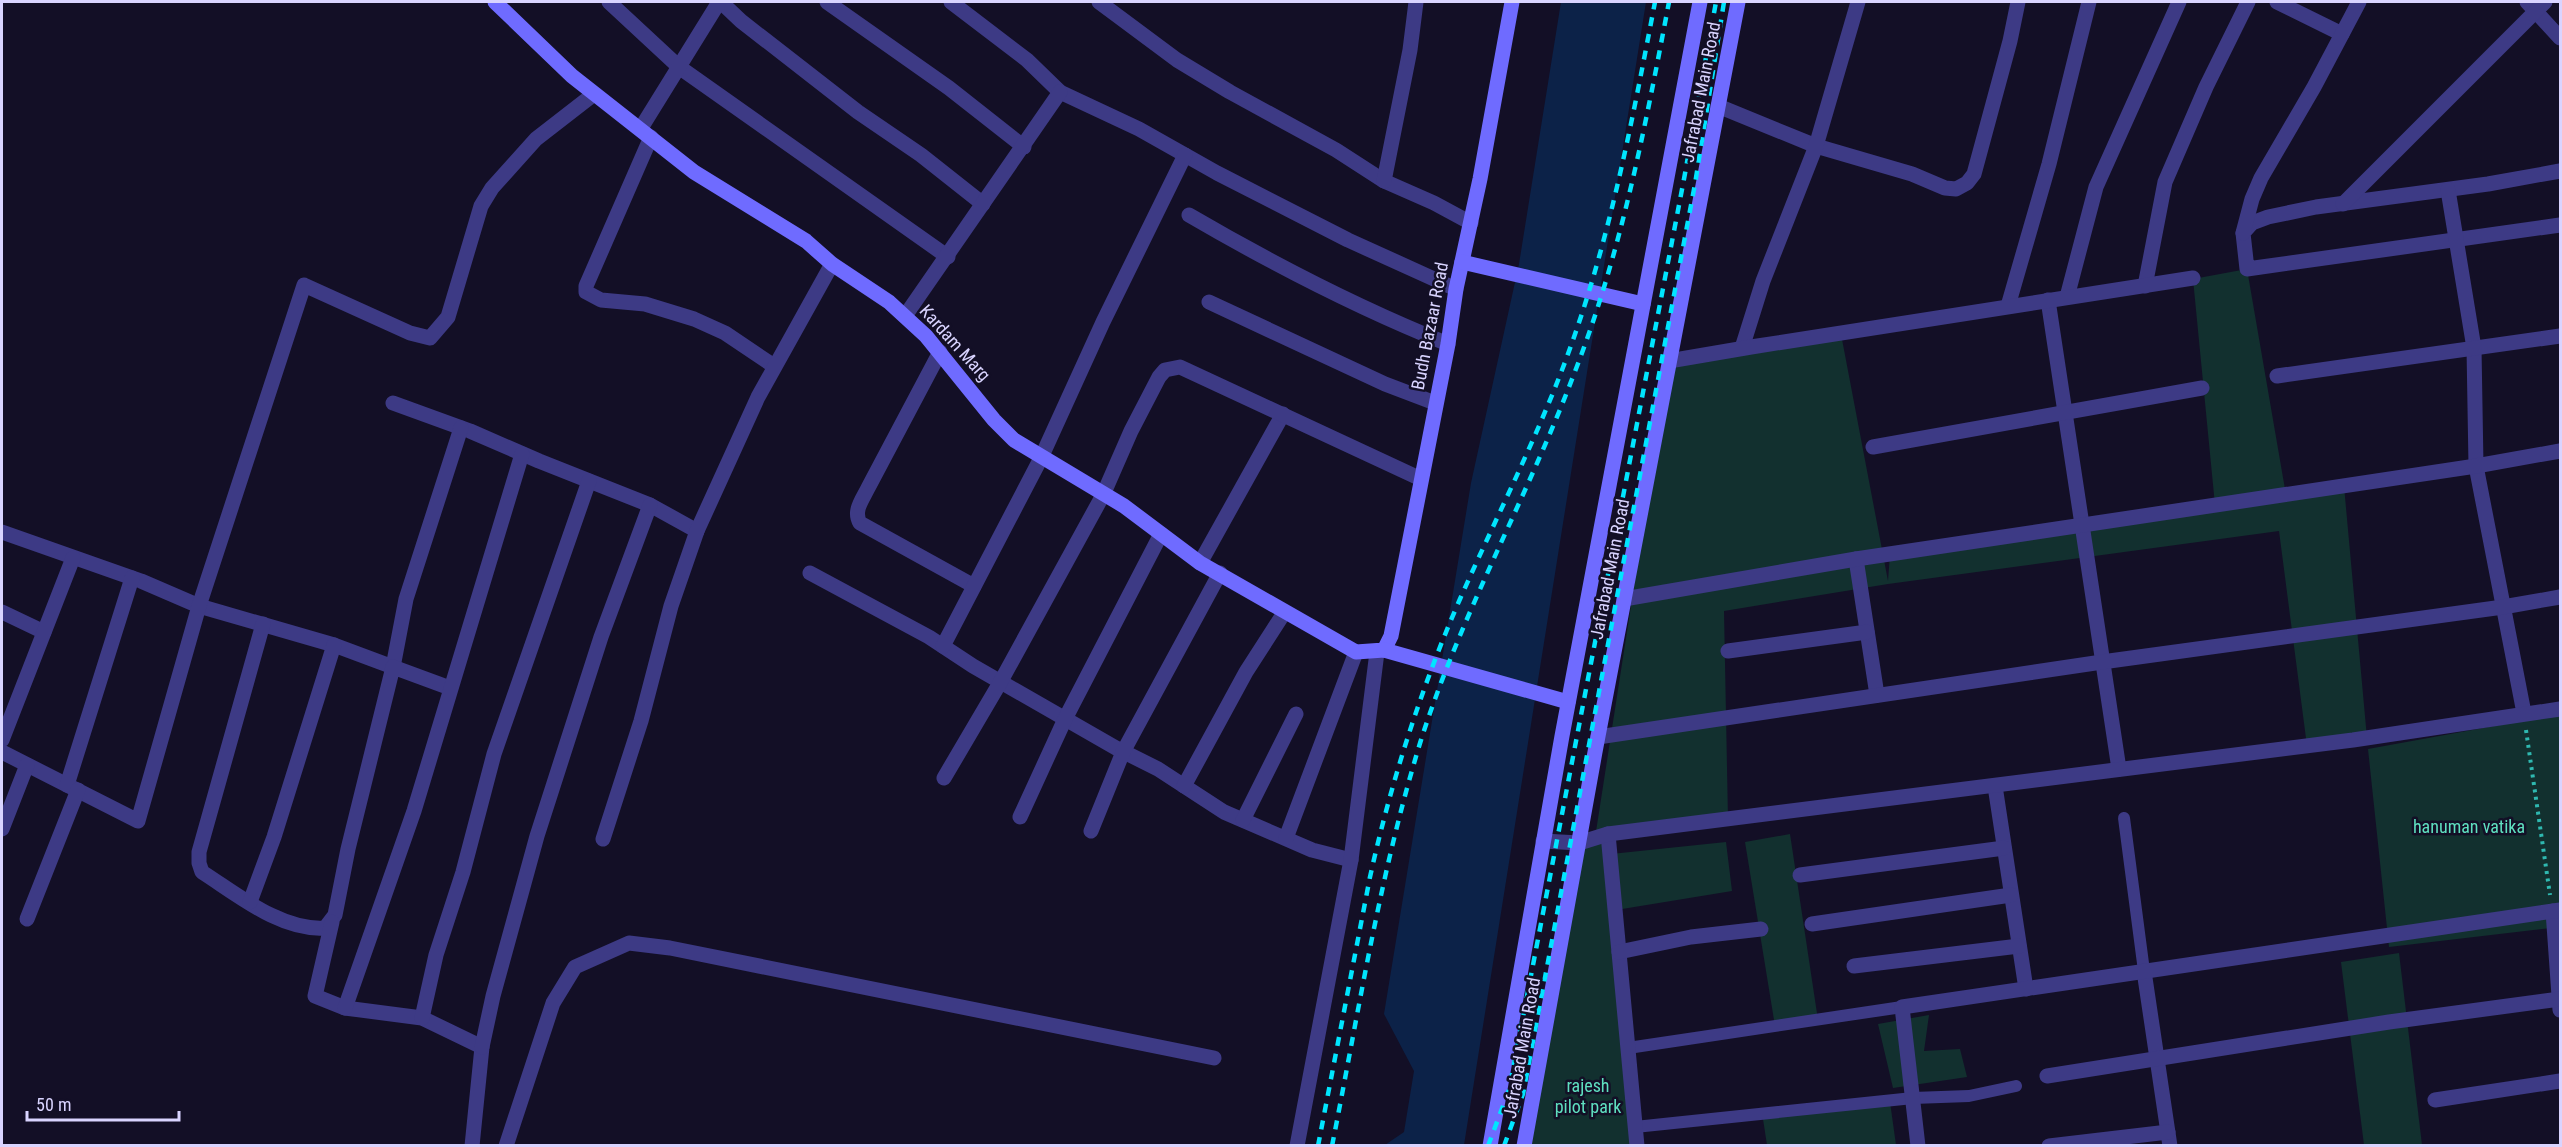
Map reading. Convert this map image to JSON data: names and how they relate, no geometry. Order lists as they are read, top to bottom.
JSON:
{
  "streets": {
    "main road": ["Jafrabad Main Road", "Budh Bazaar Road", "Kardam Marg"]
  },
  "crossings": [
    ["Jafrabad Main Road", "Kardam Marg"],
    ["Budh Bazaar Road", "Kardam Marg"]
  ],
  "parks": ["hanuman vatika", "rajesh pilot park"],
  "scale_bar": "50 m"
}
